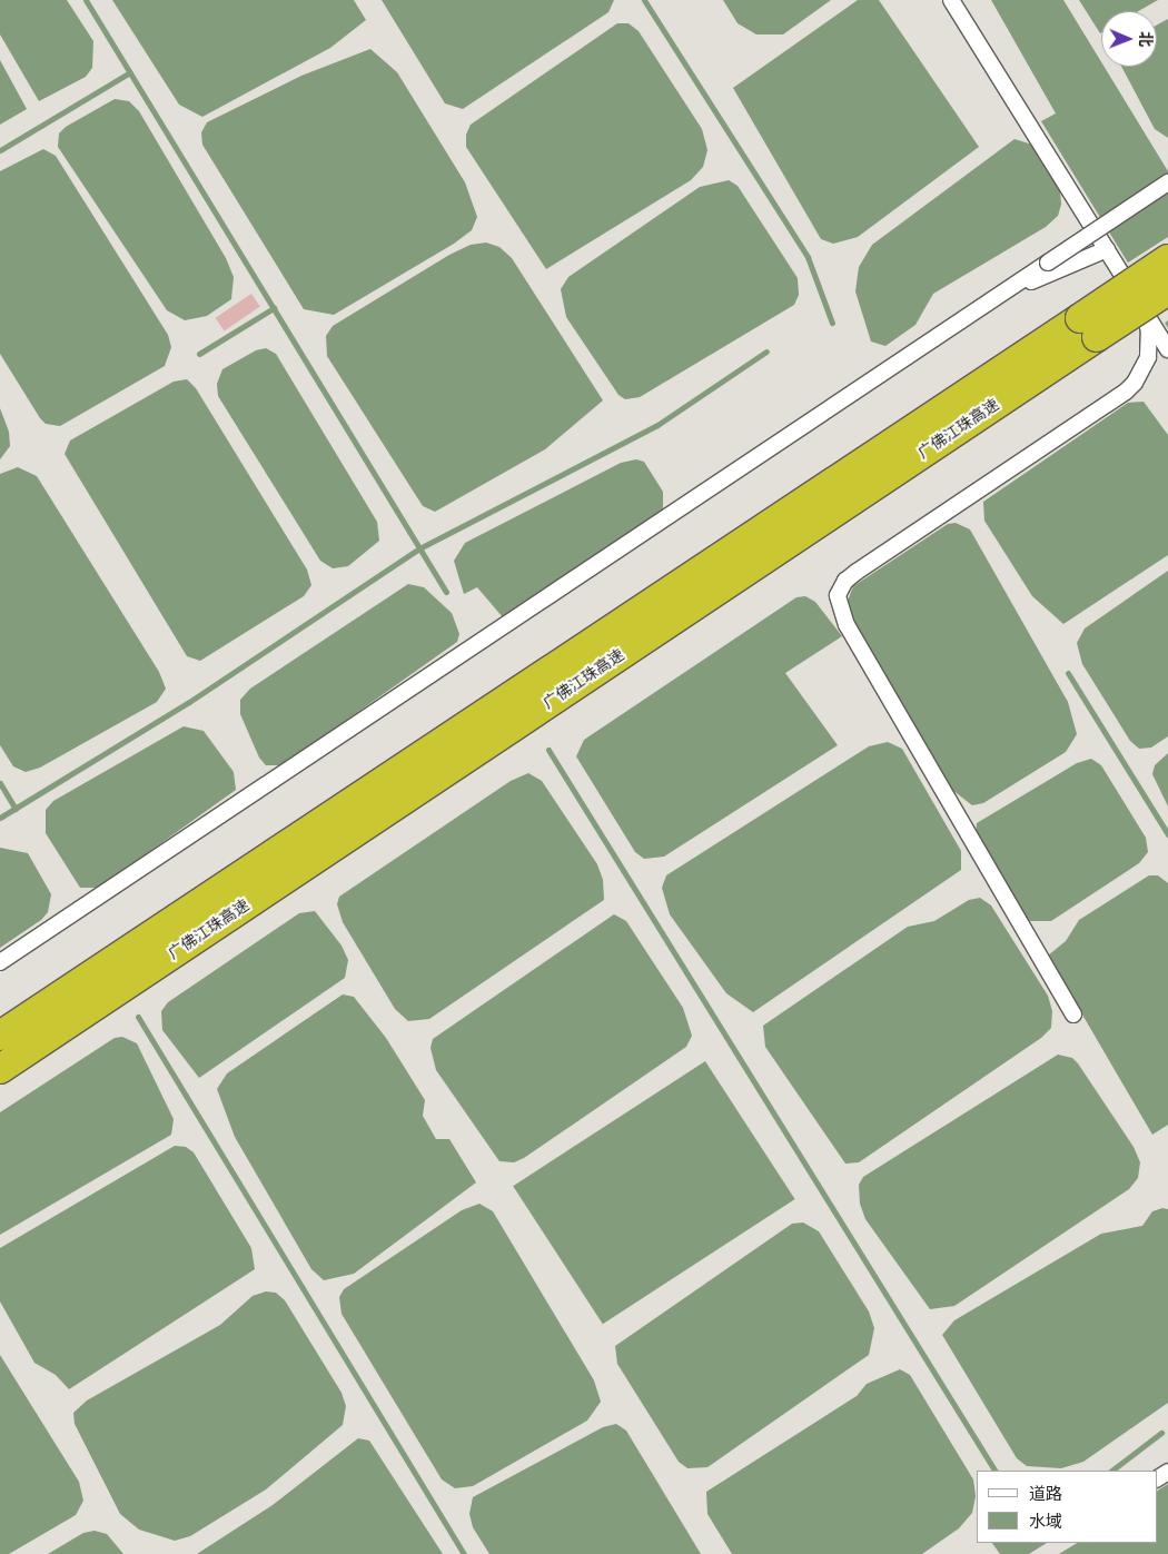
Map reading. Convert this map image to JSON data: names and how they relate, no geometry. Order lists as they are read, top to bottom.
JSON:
{
  "streets": {
    "highway": ["广佛江珠高速"]
  },
  "legend": ["道路", "水域"],
  "north": "right"
}
